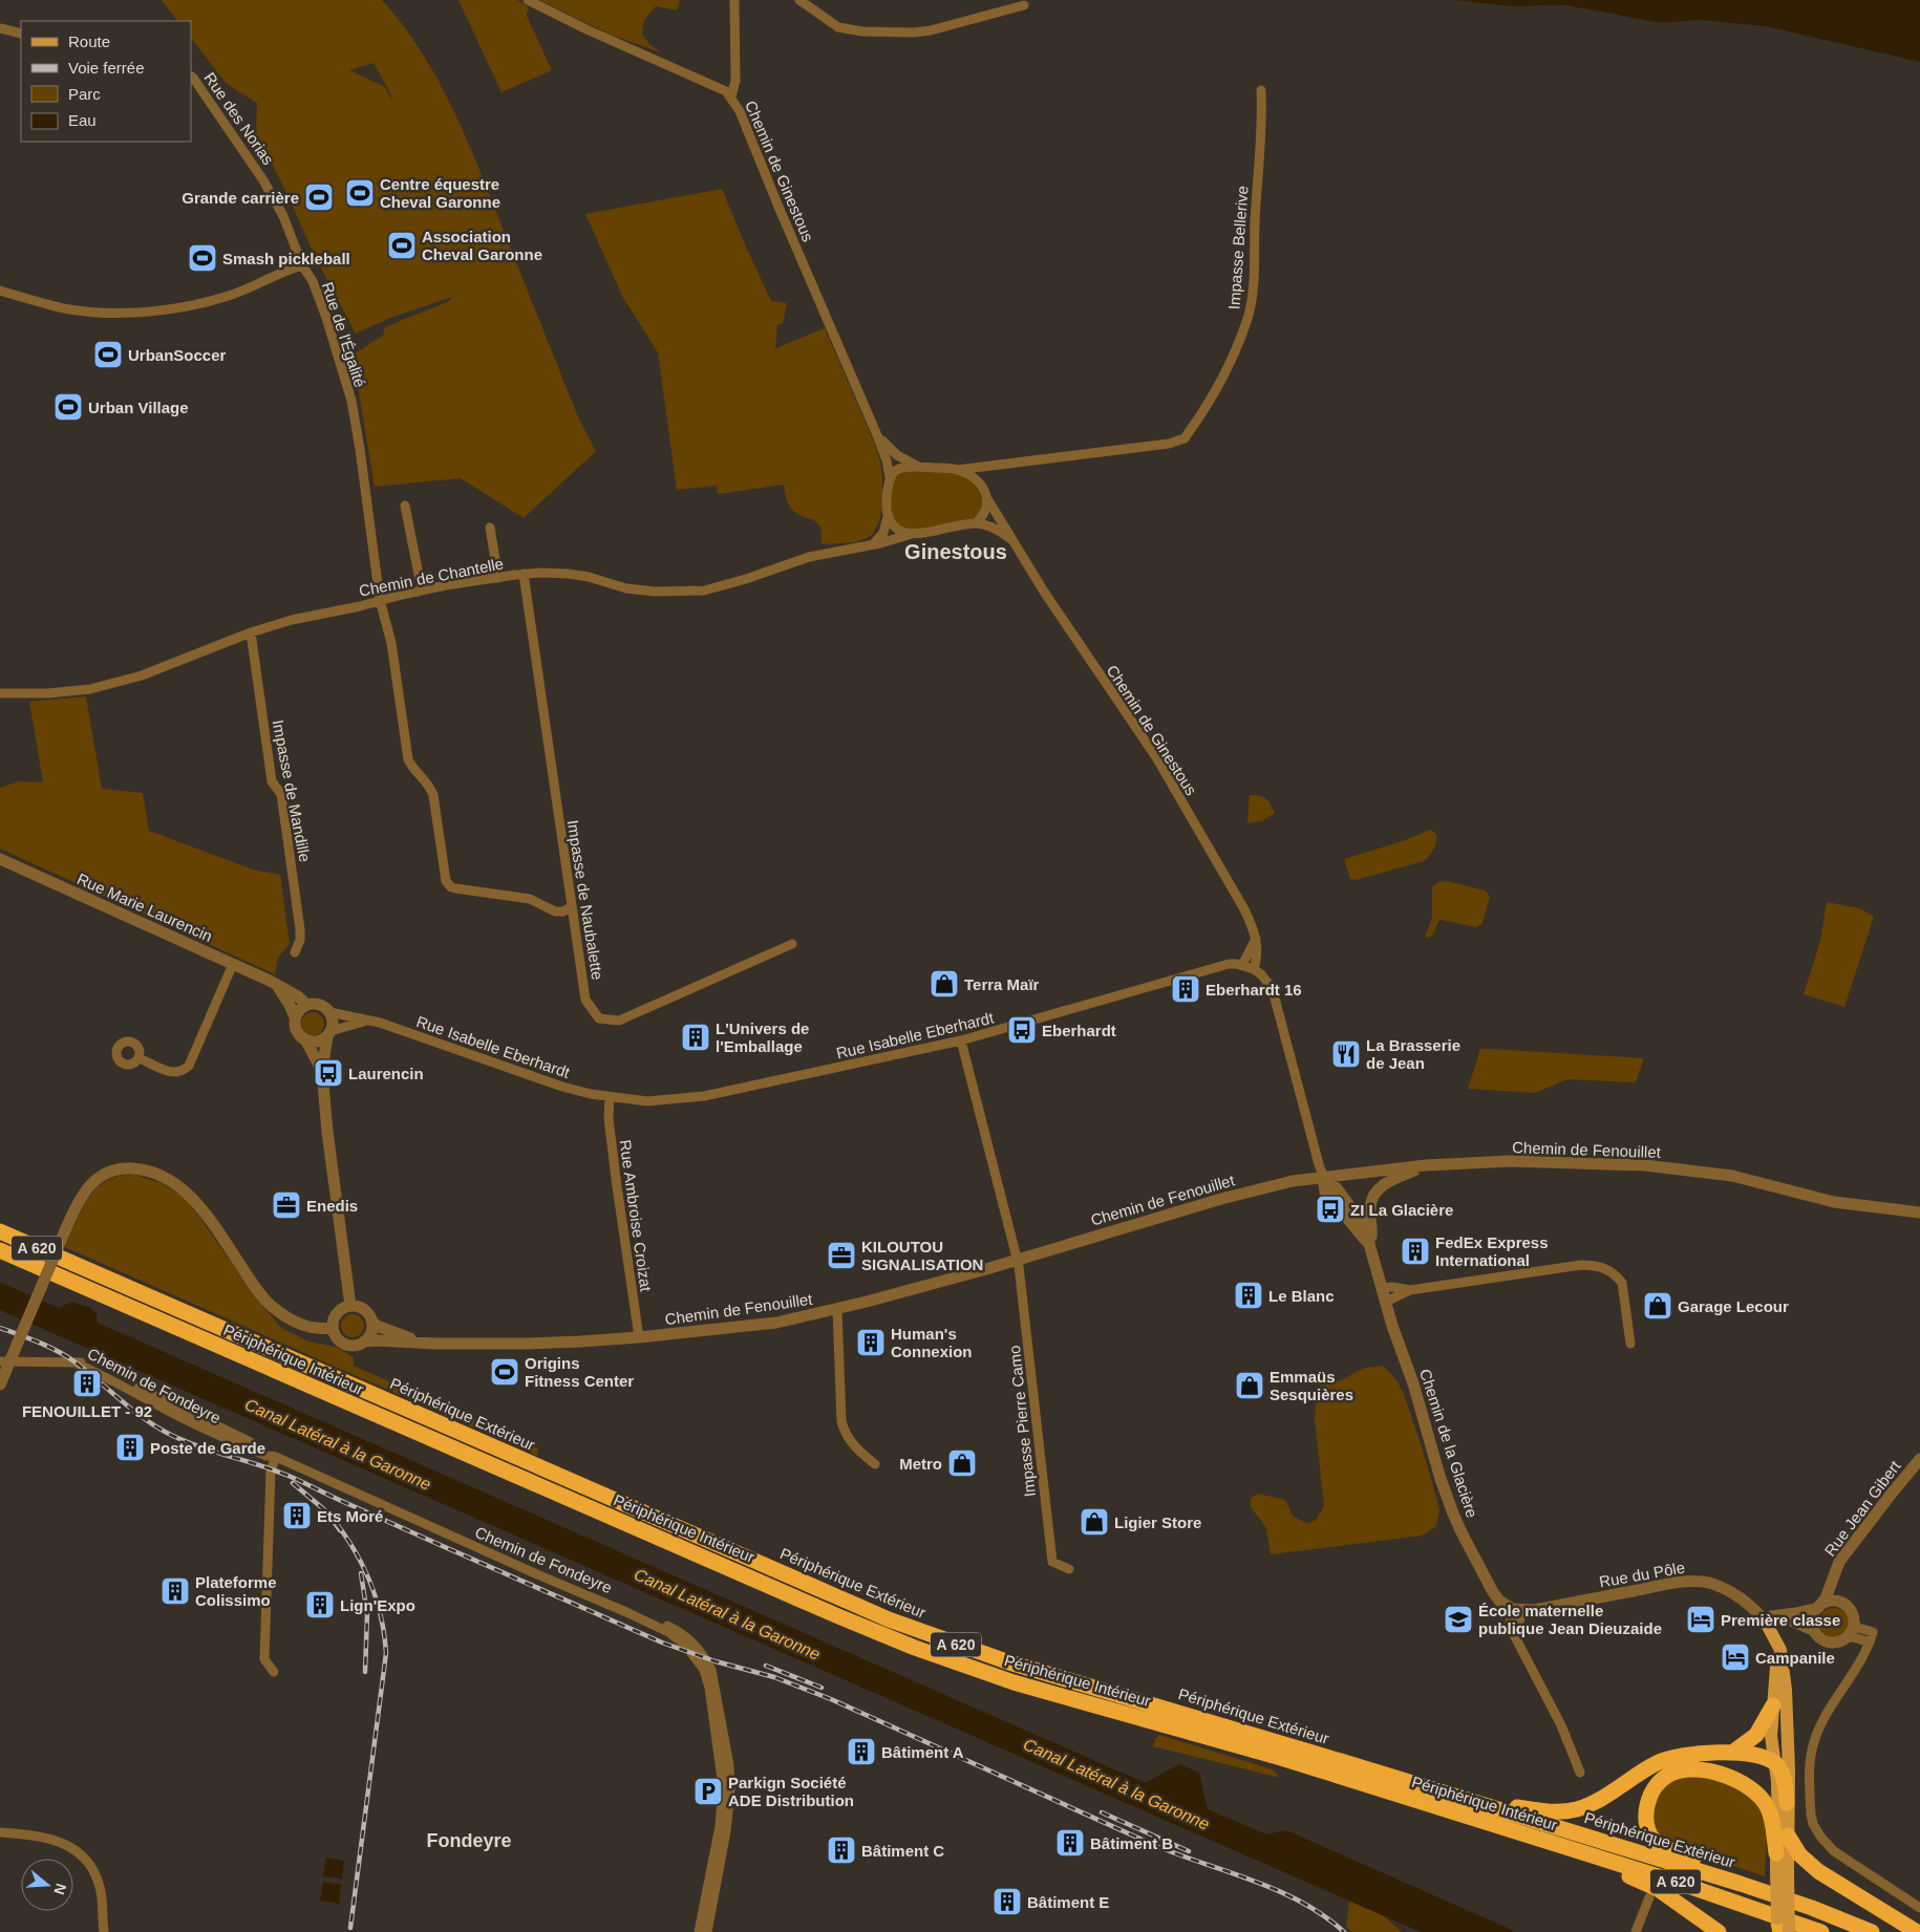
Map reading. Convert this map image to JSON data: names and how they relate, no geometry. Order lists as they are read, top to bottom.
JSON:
{
  "streets": {
    "highway": ["A 620", "Périphérique Intérieur", "Périphérique Extérieur"],
    "street": [
      "Rue des Norias",
      "Chemin de Ginestous",
      "Impasse Bellerive",
      "Rue de l'Égalité",
      "Chemin de Chantelle",
      "Impasse de Mandille",
      "Impasse de Naubalette",
      "Rue Marie Laurencin",
      "Rue Isabelle Eberhardt",
      "Chemin de Fenouillet",
      "Rue Ambroise Croizat",
      "Chemin de Fondeyre",
      "Impasse Pierre Camo",
      "Chemin de la Glacière",
      "Rue Jean Gibert",
      "Rue du Pôle"
    ]
  },
  "crossings": [
    ["Rue des Norias", "Rue de l'Égalité"],
    ["Chemin de Ginestous", "Impasse Bellerive"],
    ["Chemin de Ginestous", "Chemin de Chantelle"],
    ["Chemin de Ginestous", "Rue Isabelle Eberhardt"],
    ["Impasse Bellerive", "Chemin de Chantelle"],
    ["Rue de l'Égalité", "Chemin de Chantelle"],
    ["Rue de l'Égalité", "Impasse de Naubalette"],
    ["Chemin de Chantelle", "Impasse de Mandille"],
    ["Chemin de Chantelle", "Impasse de Naubalette"],
    ["Rue Marie Laurencin", "Rue Isabelle Eberhardt"],
    ["Rue Isabelle Eberhardt", "Rue Ambroise Croizat"],
    ["Chemin de Fenouillet", "Rue Ambroise Croizat"],
    ["Chemin de Fenouillet", "Impasse Pierre Camo"],
    ["Chemin de Fenouillet", "Chemin de la Glacière"],
    ["Chemin de la Glacière", "Rue du Pôle"]
  ],
  "districts": ["Ginestous", "Fondeyre"],
  "water": ["Canal Latéral à la Garonne"],
  "places": {
    "sports": [
      "Centre équestre Cheval Garonne",
      "Grande carrière",
      "Association Cheval Garonne",
      "Smash pickleball",
      "UrbanSoccer",
      "Urban Village",
      "Origins Fitness Center"
    ],
    "shop": [
      "Terra Maïr",
      "Garage Lecour",
      "Emmaüs Sesquières",
      "Metro",
      "Ligier Store"
    ],
    "building": [
      "Eberhardt 16",
      "L'Univers de l'Emballage",
      "FedEx Express International",
      "Le Blanc",
      "Human's Connexion",
      "FENOUILLET - 92",
      "Poste de Garde",
      "Ets Moré",
      "Plateforme Colissimo",
      "Lign'Expo",
      "Bâtiment A",
      "Bâtiment B",
      "Bâtiment C",
      "Bâtiment E"
    ],
    "bus stop": ["Eberhardt", "Laurencin", "ZI La Glacière"],
    "restaurant": ["La Brasserie de Jean"],
    "office": ["Enedis", "KILOUTOU SIGNALISATION"],
    "school or university": ["École maternelle publique Jean Dieuzaide"],
    "hotel": ["Première classe", "Campanile"],
    "parking": ["Parkign Société ADE Distribution"]
  },
  "legend": [
    "Route",
    "Voie ferrée",
    "Parc",
    "Eau"
  ],
  "north": "right"
}
